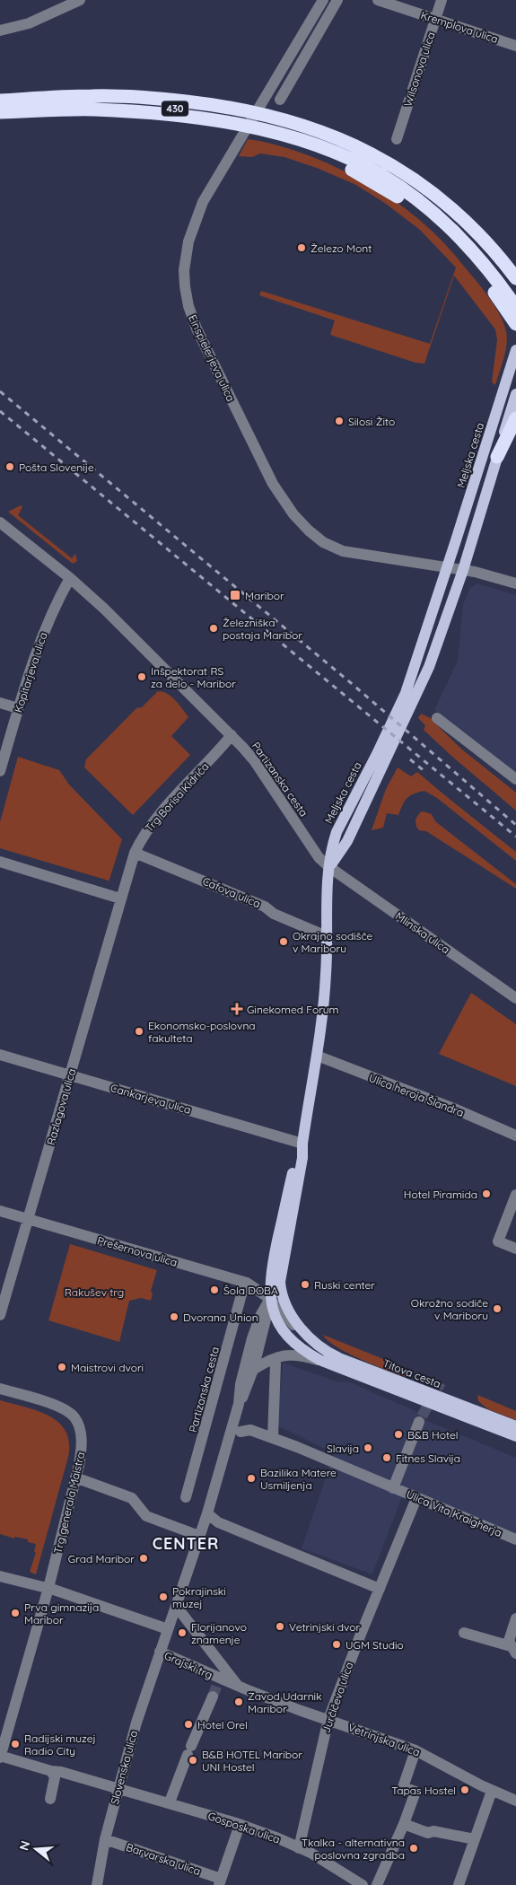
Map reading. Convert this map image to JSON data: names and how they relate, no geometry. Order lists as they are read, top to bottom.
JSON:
{
  "streets": {
    "highway": ["430"],
    "main road": ["Meljska cesta", "Titova cesta"],
    "street": [
      "Kremplova ulica",
      "Wilsonova ulica",
      "Einspielerjeva ulica",
      "Kopitarjeva ulica",
      "Partizanska cesta",
      "Trg Borisa Kidriča",
      "Cafova ulica",
      "Mlinska ulica",
      "Ulica heroja Šlandra",
      "Cankarjeva ulica",
      "Razlagova ulica",
      "Prešernova ulica",
      "Trg generala Maistra",
      "Ulica Vita Kraigherja",
      "Grajski trg",
      "Jurčičeva ulica",
      "Vetrinjska ulica",
      "Slovenska ulica",
      "Gosposka ulica",
      "Barvarska ulica"
    ]
  },
  "crossings": [
    ["Kremplova ulica", "Wilsonova ulica"],
    ["Einspielerjeva ulica", "Meljska cesta"],
    ["Meljska cesta", "Partizanska cesta"],
    ["Meljska cesta", "Mlinska ulica"],
    ["Kopitarjeva ulica", "Partizanska cesta"],
    ["Partizanska cesta", "Trg Borisa Kidriča"],
    ["Partizanska cesta", "Mlinska ulica"],
    ["Trg Borisa Kidriča", "Cafova ulica"],
    ["Trg Borisa Kidriča", "Razlagova ulica"],
    ["Cankarjeva ulica", "Razlagova ulica"],
    ["Razlagova ulica", "Prešernova ulica"],
    ["Prešernova ulica", "Titova cesta"],
    ["Trg generala Maistra", "Gosposka ulica"],
    ["Ulica Vita Kraigherja", "Jurčičeva ulica"],
    ["Grajski trg", "Vetrinjska ulica"],
    ["Grajski trg", "Slovenska ulica"],
    ["Jurčičeva ulica", "Vetrinjska ulica"],
    ["Jurčičeva ulica", "Gosposka ulica"],
    ["Slovenska ulica", "Gosposka ulica"],
    ["Slovenska ulica", "Barvarska ulica"]
  ],
  "districts": ["CENTER"],
  "parks": ["Rakušev trg"],
  "places": {
    "other": [
      "Železo Mont",
      "Silosi Žito",
      "Pošta Slovenije",
      "Železniška postaja Maribor",
      "Inšpektorat RS za delo - Maribor",
      "Okrajno sodišče v Mariboru",
      "Ekonomsko-poslovna fakulteta",
      "Hotel Piramida",
      "Ruski center",
      "Šola DOBA",
      "Okrožno sodiče v Mariboru",
      "Dvorana Union",
      "Maistrovi dvori",
      "B&B Hotel",
      "Slavija",
      "Fitnes Slavija",
      "Bazilika Matere Usmiljenja",
      "Grad Maribor",
      "Pokrajinski muzej",
      "Prva gimnazija Maribor",
      "Vetrinjski dvor",
      "Florijanovo znamenje",
      "UGM Studio",
      "Zavod Udarnik Maribor",
      "Hotel Orel",
      "Radijski muzej Radio City",
      "B&B HOTEL Maribor UNI Hostel",
      "Tapas Hostel",
      "Tkalka - alternativna poslovna zgradba"
    ],
    "transit": ["Maribor"],
    "health": ["Ginekomed Forum"]
  },
  "north": "left"
}
